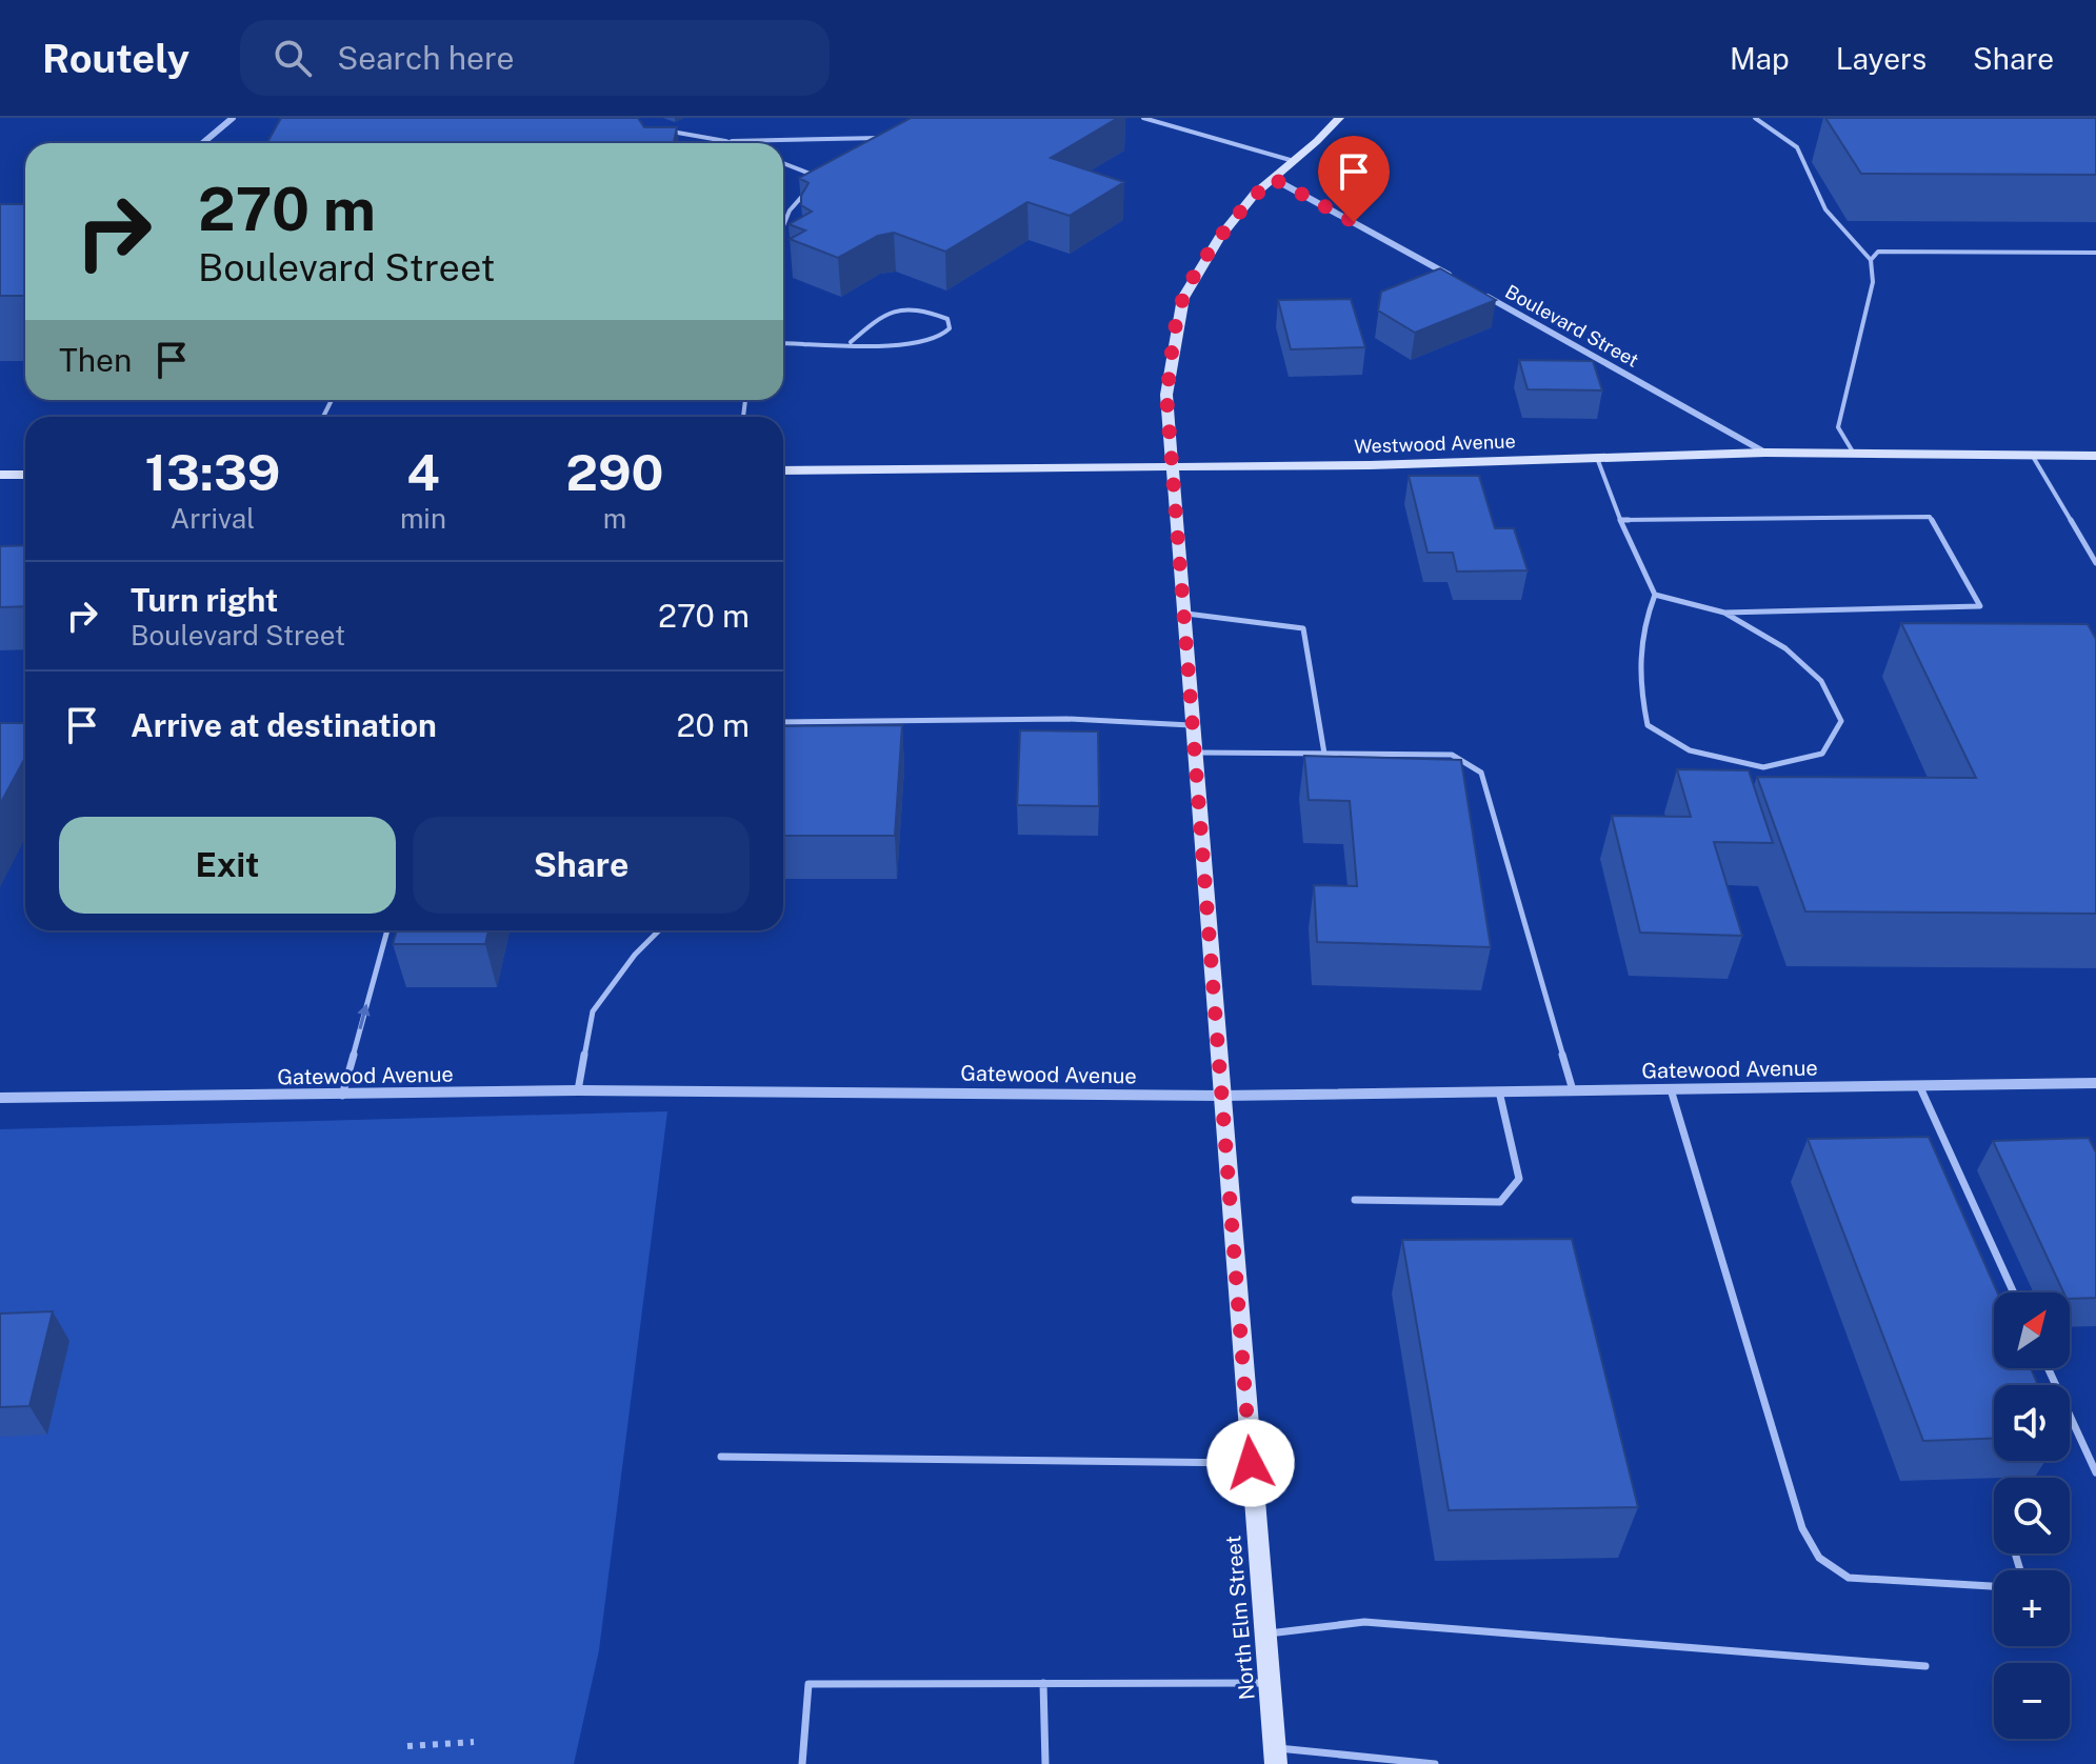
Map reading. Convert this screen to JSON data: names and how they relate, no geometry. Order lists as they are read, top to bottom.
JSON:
{
  "streets": {
    "street": [
      "Boulevard Street",
      "Westwood Avenue",
      "Gatewood Avenue",
      "North Elm Street"
    ]
  },
  "crossings": [
    ["Boulevard Street", "Westwood Avenue"],
    ["Westwood Avenue", "North Elm Street"],
    ["Gatewood Avenue", "North Elm Street"]
  ],
  "north": "top right",
  "page": {
    "header": "Routely",
    "search": "Search here",
    "nav": ["Map", "Layers", "Share"],
    "turn": ["270 m", "Boulevard Street"],
    "then": "Then",
    "eta": [
      "13:39",
      "Arrival",
      "4",
      "min",
      "290",
      "m"
    ],
    "list": [
      {
        "name": "Turn right",
        "note": "Boulevard Street",
        "value": "270 m"
      },
      {
        "name": "Arrive at destination",
        "value": "20 m"
      }
    ],
    "buttons": ["Exit", "Share"],
    "map_buttons": ["+", "−"]
  }
}
